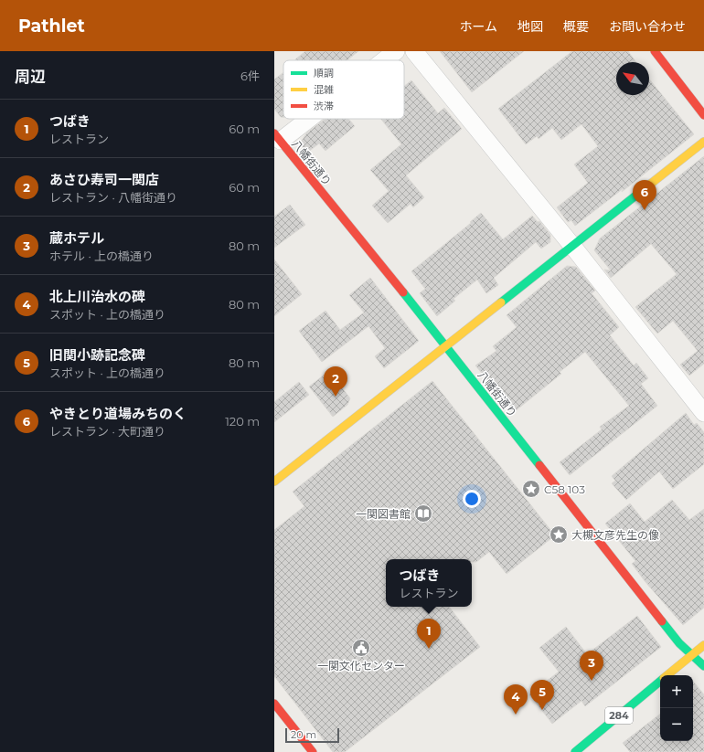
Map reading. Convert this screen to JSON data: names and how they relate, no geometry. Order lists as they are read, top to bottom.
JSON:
{
  "streets": {
    "main road": ["八幡街通り", "284"]
  },
  "crossings": [
    ["八幡街通り", "284"]
  ],
  "places": {
    "place": ["C58 103", "大槻文彦先生の像"],
    "library": ["一関図書館"],
    "public building": ["一関文化センター"]
  },
  "legend": ["順調", "混雑", "渋滞"],
  "scale_bar": "20 m",
  "north": "top left",
  "page": {
    "header": "Pathlet",
    "nav": [
      "ホーム",
      "地図",
      "概要",
      "お問い合わせ"
    ],
    "heading": ["周辺", "6件"],
    "list": [
      {
        "mark": "1",
        "name": "つばき",
        "note": "レストラン",
        "value": "60 m"
      },
      {
        "mark": "2",
        "name": "あさひ寿司一関店",
        "note": "レストラン · 八幡街通り",
        "value": "60 m"
      },
      {
        "mark": "3",
        "name": "蔵ホテル",
        "note": "ホテル · 上の橋通り",
        "value": "80 m"
      },
      {
        "mark": "4",
        "name": "北上川治水の碑",
        "note": "スポット · 上の橋通り",
        "value": "80 m"
      },
      {
        "mark": "5",
        "name": "旧関小跡記念碑",
        "note": "スポット · 上の橋通り",
        "value": "80 m"
      },
      {
        "mark": "6",
        "name": "やきとり道場みちのく",
        "note": "レストラン · 大町通り",
        "value": "120 m"
      }
    ],
    "pins": [
      "6",
      "2",
      "1",
      "3",
      "5",
      "4"
    ],
    "popup": ["つばき", "レストラン"],
    "map_buttons": ["+", "−"],
    "scale": "20 m"
  }
}
